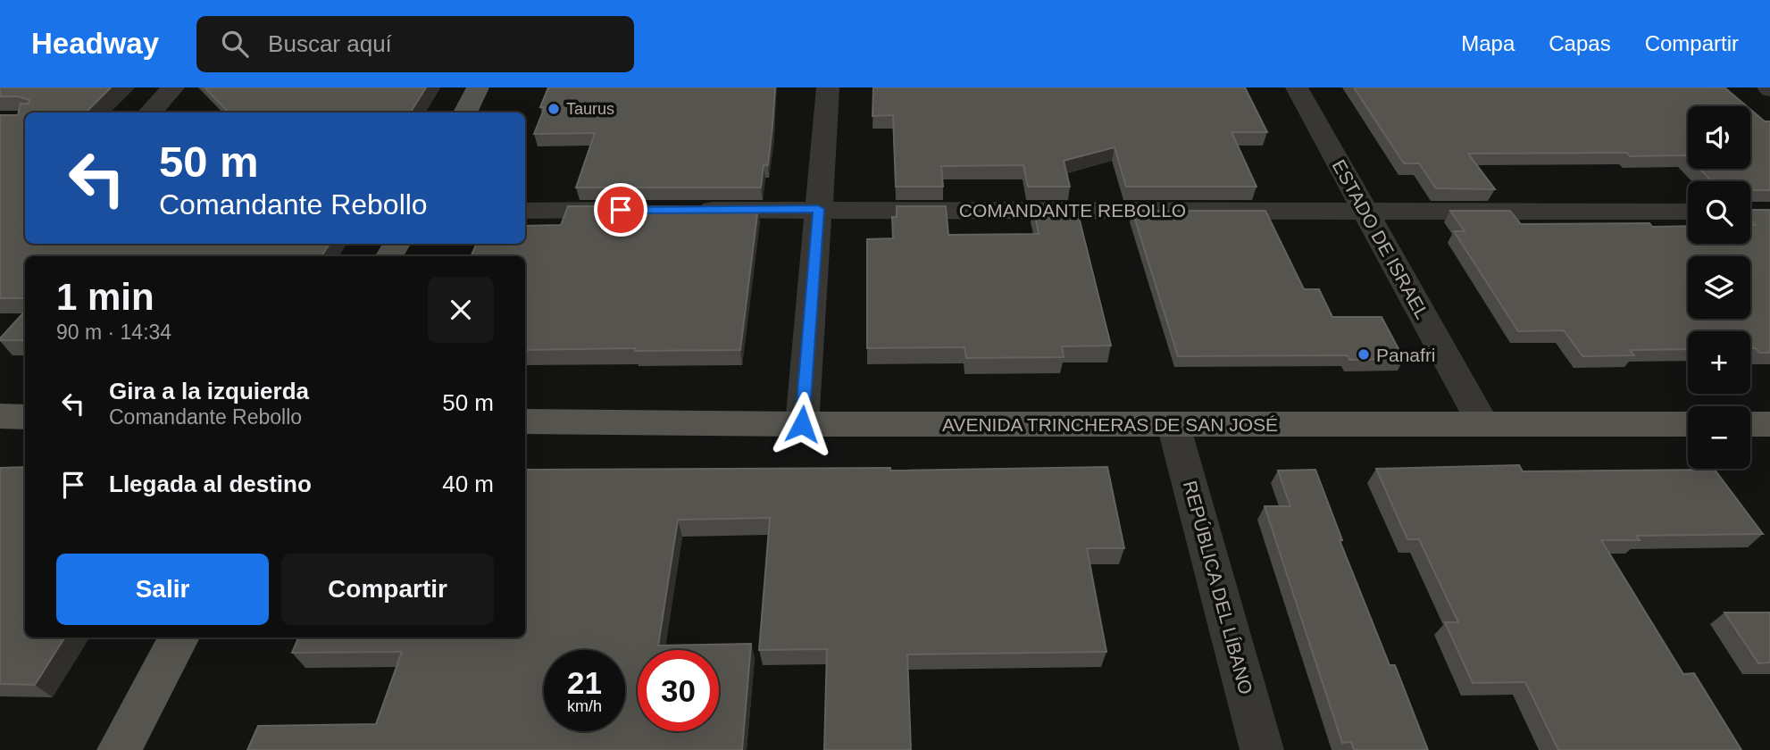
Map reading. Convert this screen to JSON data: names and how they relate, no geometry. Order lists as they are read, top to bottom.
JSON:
{
  "streets": {
    "main road": ["AVENIDA TRINCHERAS DE SAN JOSÉ"],
    "street": ["COMANDANTE REBOLLO", "ESTADO DE ISRAEL", "REPÚBLICA DEL LÍBANO"]
  },
  "crossings": [
    ["COMANDANTE REBOLLO", "ESTADO DE ISRAEL"],
    ["ESTADO DE ISRAEL", "AVENIDA TRINCHERAS DE SAN JOSÉ"],
    ["AVENIDA TRINCHERAS DE SAN JOSÉ", "REPÚBLICA DEL LÍBANO"]
  ],
  "places": ["Taurus", "Panafri"],
  "page": {
    "header": "Headway",
    "search": "Buscar aquí",
    "nav": ["Mapa", "Capas", "Compartir"],
    "map_buttons": ["+", "−"],
    "turn": ["50 m", "Comandante Rebollo"],
    "heading": ["1 min", "90 m · 14:34"],
    "list": [
      {
        "name": "Gira a la izquierda",
        "note": "Comandante Rebollo",
        "value": "50 m"
      },
      {
        "name": "Llegada al destino",
        "value": "40 m"
      }
    ],
    "buttons": ["Salir", "Compartir"],
    "speed": "21 km/h",
    "limit": "30"
  }
}
